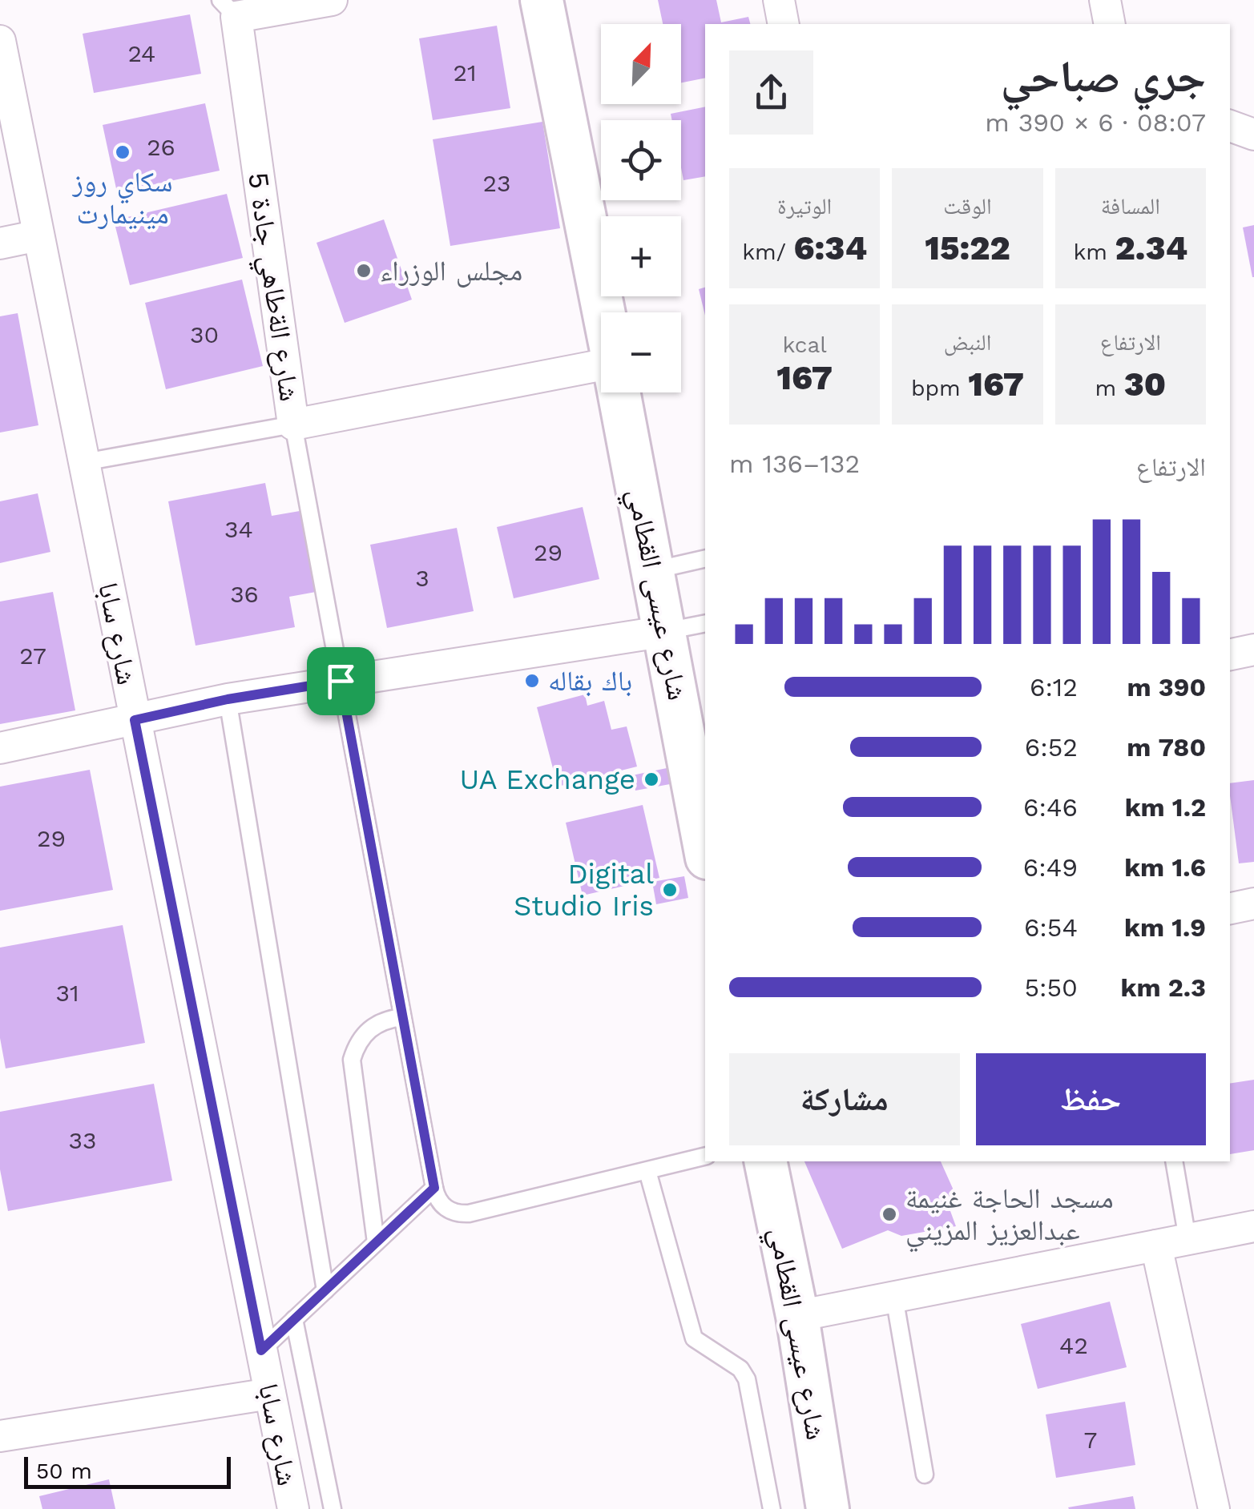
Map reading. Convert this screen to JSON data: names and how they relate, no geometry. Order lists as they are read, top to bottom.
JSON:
{
  "streets": {
    "street": ["شارع الةطاهي جادة 5", "شارع عيسى القطامي", "شارع سابا"]
  },
  "places": [
    "سكاي روز مينيمارت",
    "مجلس الوزراء",
    "باك بقاله",
    "UA Exchange",
    "Digital Studio Iris",
    "مسجد الحاجة غنيمة عبدالعزيز المزيني"
  ],
  "house_numbers": [
    "24",
    "21",
    "26",
    "23",
    "30",
    "34",
    "29",
    "3",
    "36",
    "27",
    "29",
    "31",
    "33",
    "42",
    "7"
  ],
  "scale_bar": "50 m",
  "north": "top right",
  "page": {
    "map_buttons": ["+", "−"],
    "heading": ["جري صباحي", "08:07 · 6 × 390 m"],
    "stats": [
      ["المسافة", "2.34 km"],
      ["الوقت", "15:22"],
      ["الوتيرة", "6:34 /km"],
      ["الارتفاع", "30 m"],
      ["النبض", "167 bpm"],
      ["kcal", "167"]
    ],
    "chart": ["الارتفاع", "132–136 m"],
    "list": [
      {
        "name": "390 m",
        "note": "6:12"
      },
      {
        "name": "780 m",
        "note": "6:52"
      },
      {
        "name": "1.2 km",
        "note": "6:46"
      },
      {
        "name": "1.6 km",
        "note": "6:49"
      },
      {
        "name": "1.9 km",
        "note": "6:54"
      },
      {
        "name": "2.3 km",
        "note": "5:50"
      }
    ],
    "buttons": ["حفظ", "مشاركة"],
    "scale": "50 m"
  }
}
